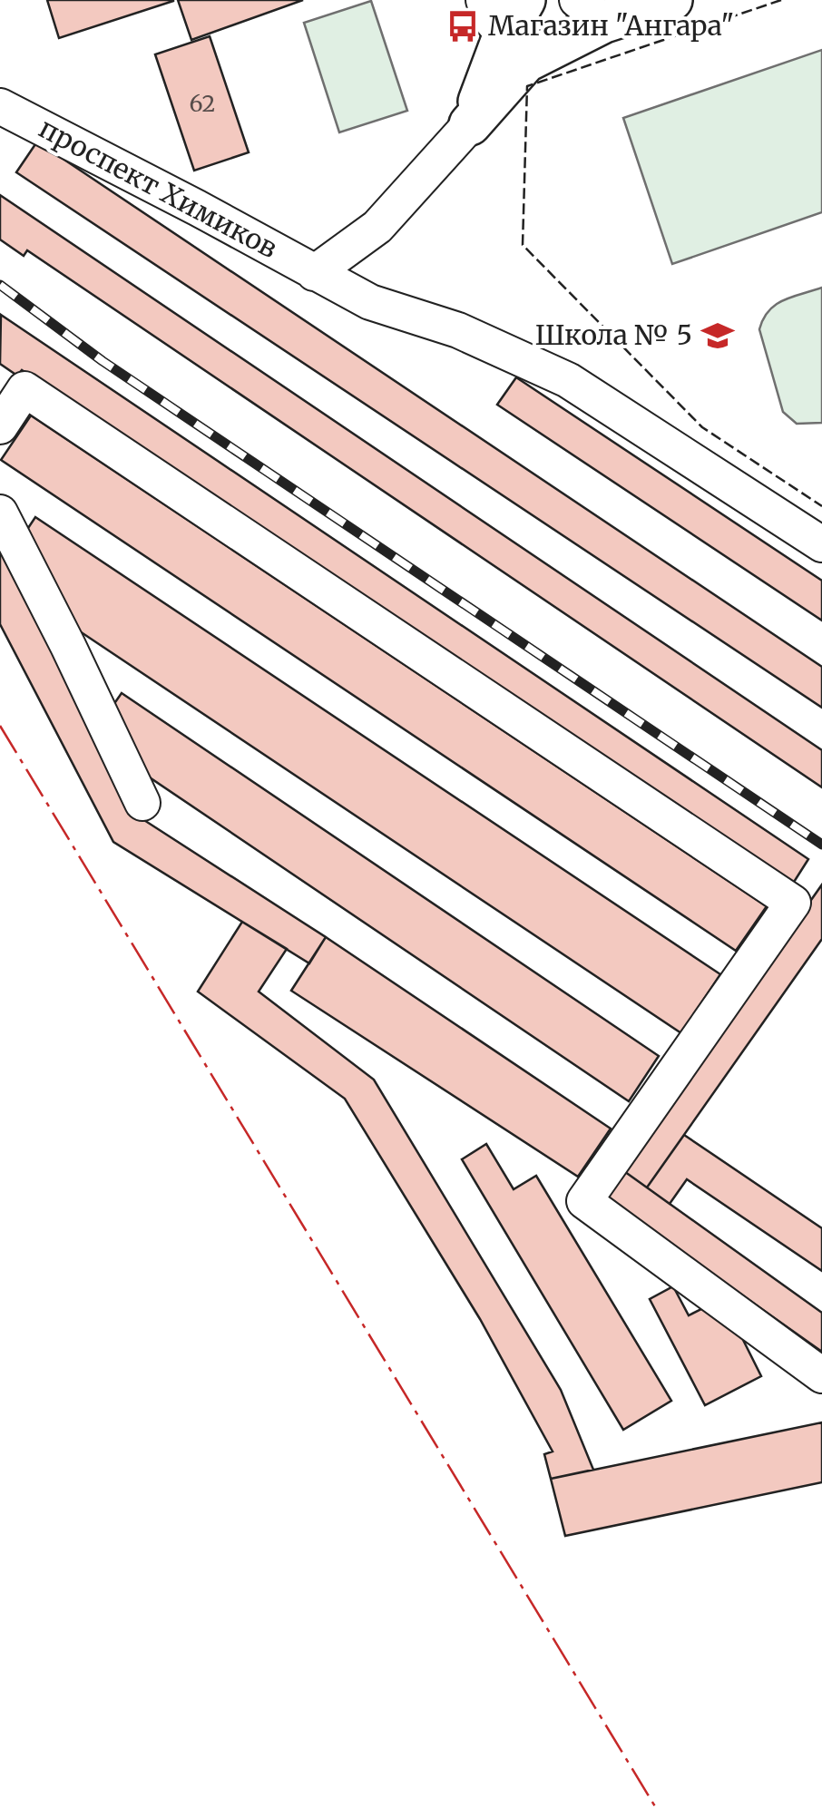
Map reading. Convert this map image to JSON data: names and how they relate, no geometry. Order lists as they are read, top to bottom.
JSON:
{
  "streets": {
    "street": ["проспект Химиков"]
  },
  "places": {
    "bus stop": ["Магазин \"Ангара\""],
    "school or university": ["Школа № 5"]
  },
  "house_numbers": ["62"]
}
